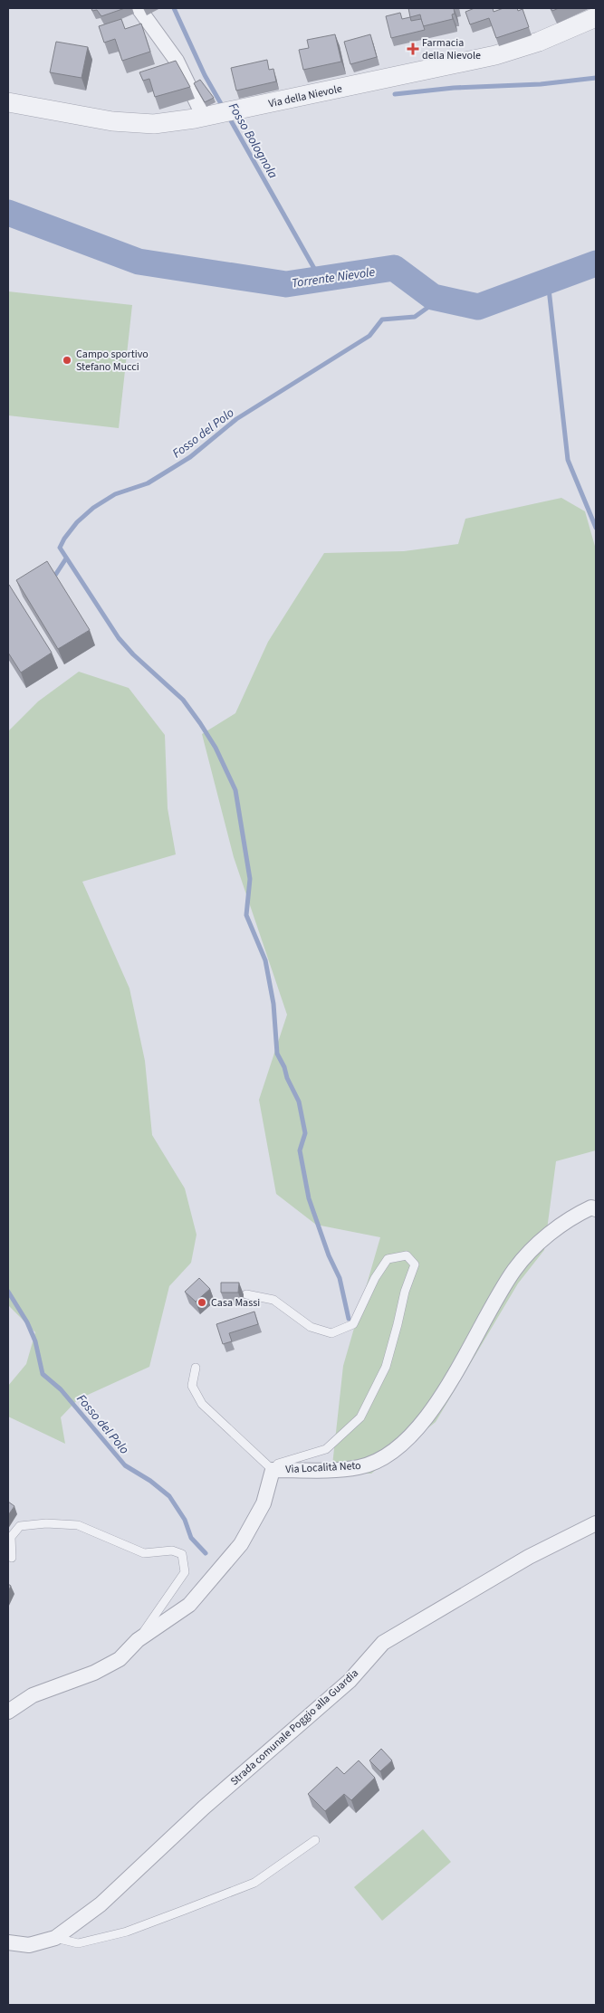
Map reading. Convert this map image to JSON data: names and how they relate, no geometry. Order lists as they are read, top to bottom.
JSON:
{
  "streets": {
    "street": ["Via della Nievole", "Via Località Neto", "Strada comunale Poggio alla Guardia"]
  },
  "water": ["Fosso Bolognola", "Torrente Nievole", "Fosso del Polo"],
  "places": {
    "health": ["Farmacia della Nievole"],
    "other": ["Campo sportivo Stefano Mucci", "Casa Massi"]
  }
}
